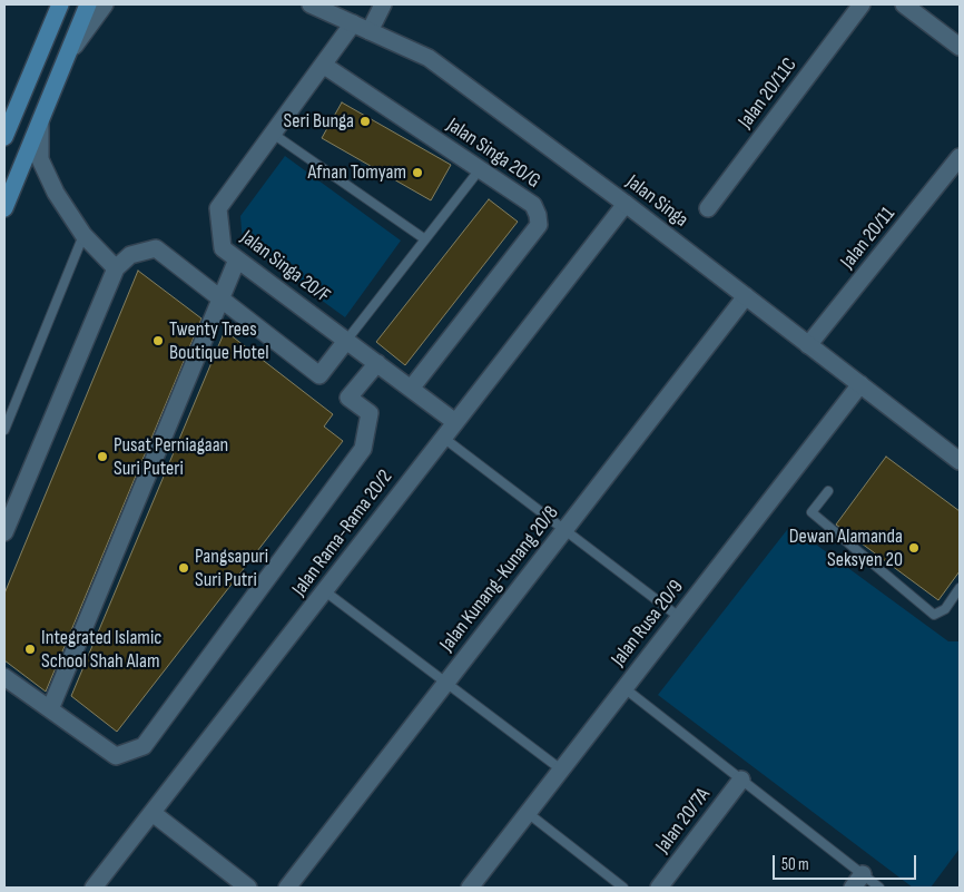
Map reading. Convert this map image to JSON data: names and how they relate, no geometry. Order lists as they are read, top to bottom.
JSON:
{
  "streets": {
    "street": [
      "Jalan 20/11C",
      "Jalan Singa 20/G",
      "Jalan Singa",
      "Jalan 20/11",
      "Jalan Singa 20/F",
      "Jalan Rama-Rama 20/2",
      "Jalan Kunang-Kunang 20/8",
      "Jalan Rusa 20/9",
      "Jalan 20/7A"
    ]
  },
  "crossings": [
    ["Jalan Singa 20/G", "Jalan Singa 20/F"],
    ["Jalan Singa", "Jalan 20/11"],
    ["Jalan Singa", "Jalan Singa 20/F"],
    ["Jalan Singa", "Jalan Rama-Rama 20/2"],
    ["Jalan Singa", "Jalan Kunang-Kunang 20/8"],
    ["Jalan Singa", "Jalan Rusa 20/9"],
    ["Jalan Singa 20/F", "Jalan Rama-Rama 20/2"]
  ],
  "places": [
    "Seri Bunga",
    "Afnan Tomyam",
    "Twenty Trees Boutique Hotel",
    "Pusat Perniagaan Suri Puteri",
    "Dewan Alamanda Seksyen 20",
    "Pangsapuri Suri Putri",
    "Integrated Islamic School Shah Alam"
  ],
  "scale_bar": "50 m"
}
